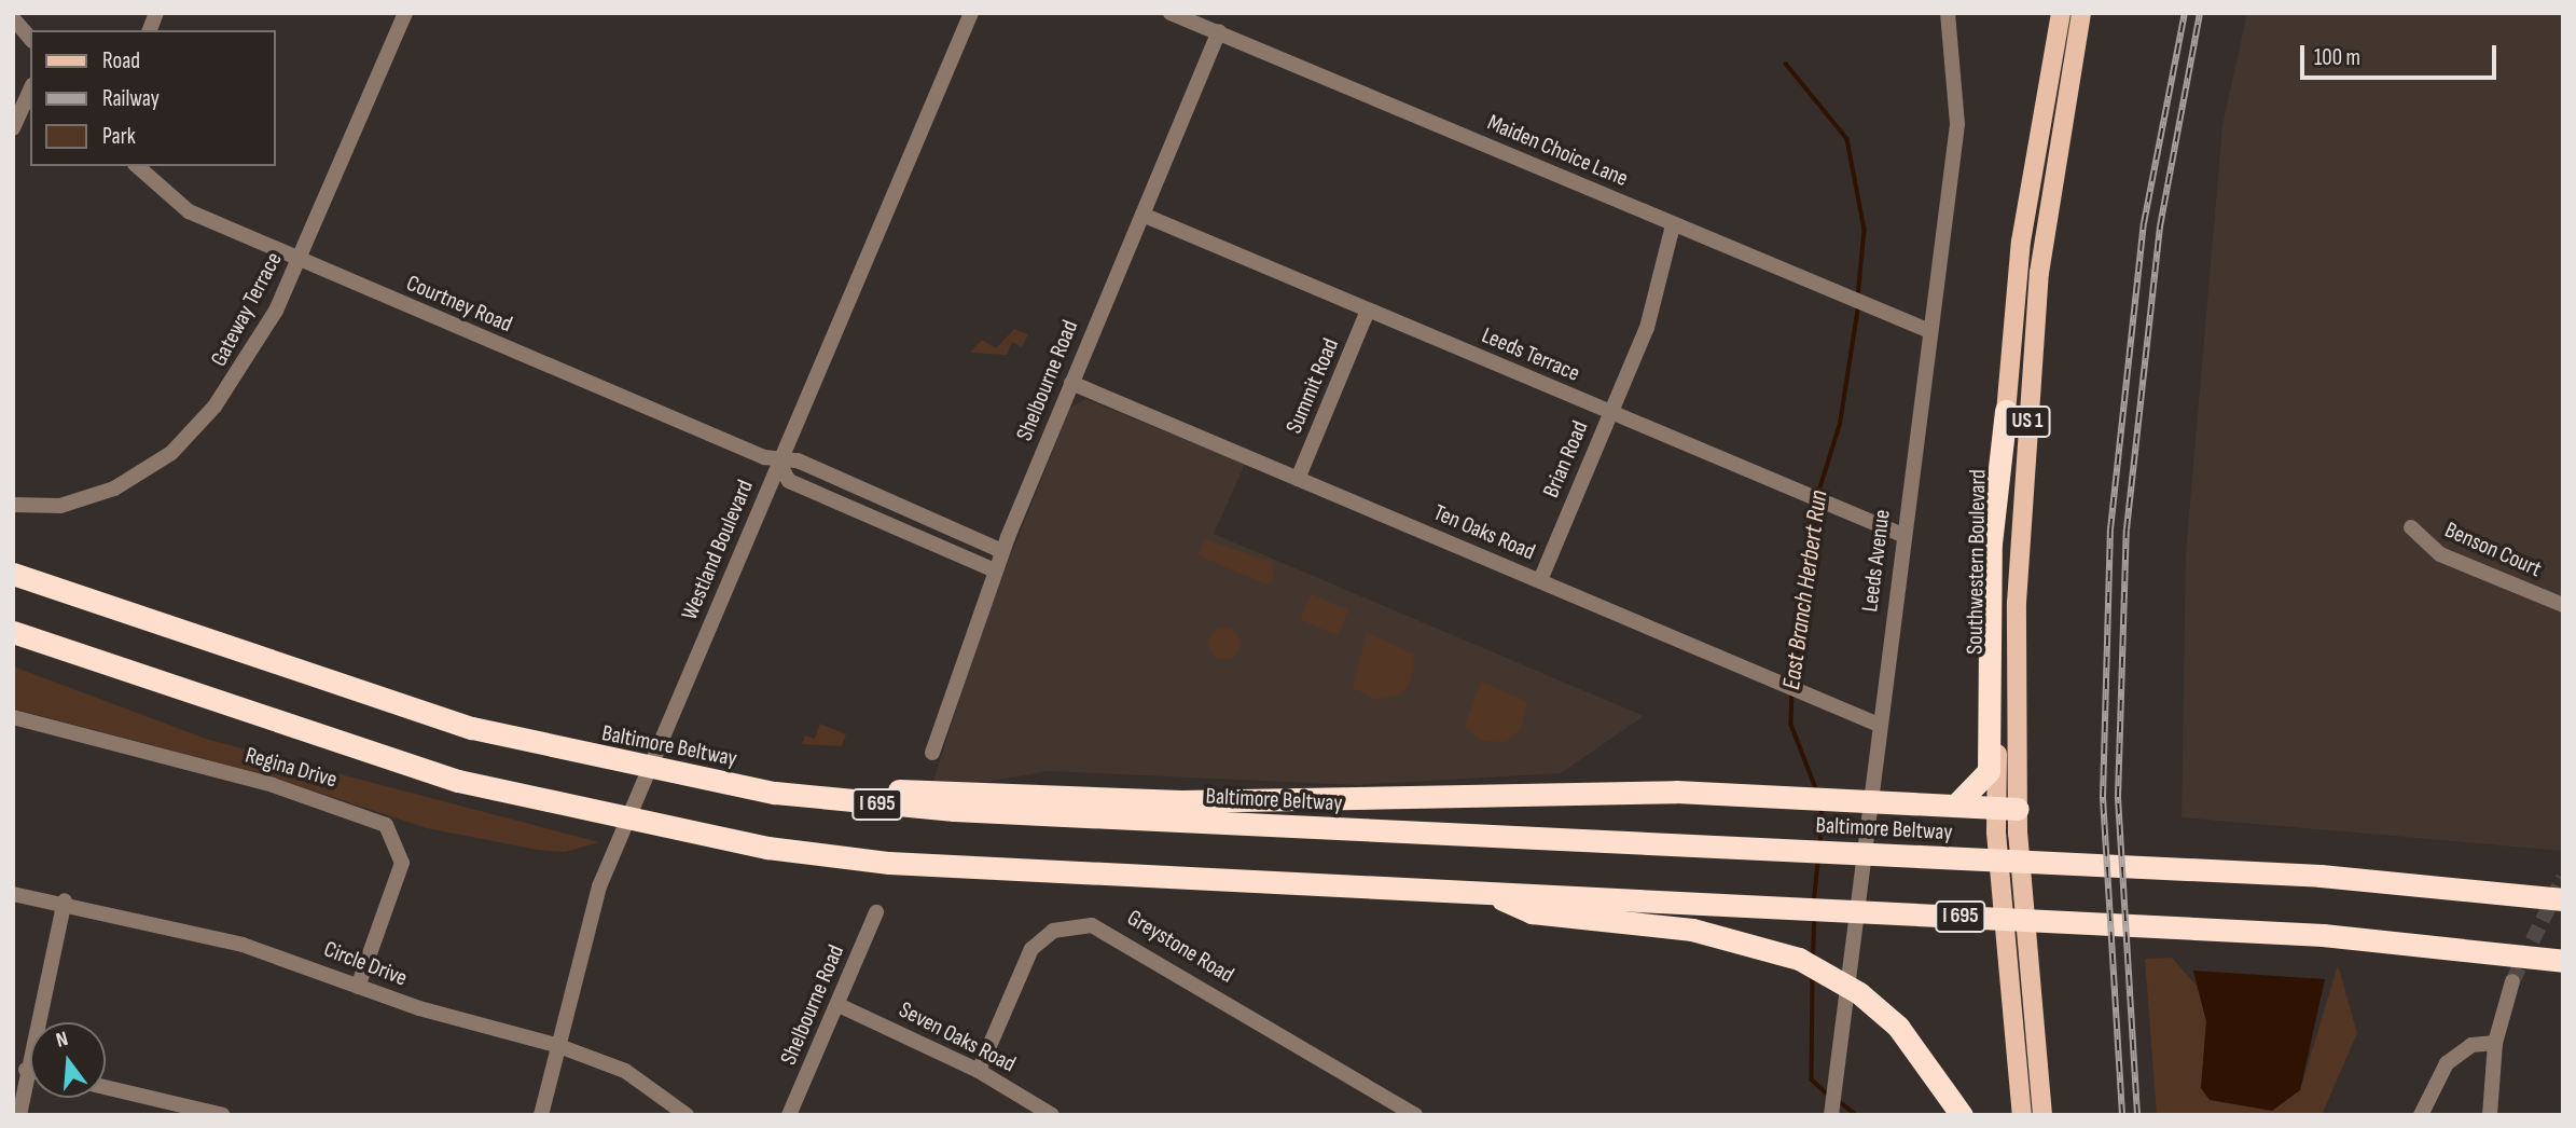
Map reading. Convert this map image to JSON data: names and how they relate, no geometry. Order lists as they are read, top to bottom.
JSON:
{
  "streets": {
    "highway": ["Baltimore Beltway", "I 695"],
    "main road": ["US 1", "Southwestern Boulevard"],
    "street": [
      "Maiden Choice Lane",
      "Courtney Road",
      "Gateway Terrace",
      "Leeds Terrace",
      "Shelbourne Road",
      "Summit Road",
      "Brian Road",
      "Ten Oaks Road",
      "Westland Boulevard",
      "Benson Court",
      "Leeds Avenue",
      "Regina Drive",
      "Greystone Road",
      "Circle Drive",
      "Seven Oaks Road"
    ]
  },
  "crossings": [
    ["Maiden Choice Lane", "Shelbourne Road"],
    ["Maiden Choice Lane", "Brian Road"],
    ["Maiden Choice Lane", "Leeds Avenue"],
    ["Courtney Road", "Gateway Terrace"],
    ["Courtney Road", "Shelbourne Road"],
    ["Courtney Road", "Westland Boulevard"],
    ["Leeds Terrace", "Shelbourne Road"],
    ["Leeds Terrace", "Summit Road"],
    ["Leeds Terrace", "Brian Road"],
    ["Leeds Terrace", "Leeds Avenue"],
    ["Shelbourne Road", "Ten Oaks Road"],
    ["Shelbourne Road", "Seven Oaks Road"],
    ["Summit Road", "Ten Oaks Road"],
    ["Brian Road", "Ten Oaks Road"],
    ["Ten Oaks Road", "Leeds Avenue"],
    ["Westland Boulevard", "Circle Drive"],
    ["Regina Drive", "Circle Drive"],
    ["Greystone Road", "Seven Oaks Road"]
  ],
  "water": ["East Branch Herbert Run"],
  "legend": ["Road", "Railway", "Park"],
  "scale_bar": "100 m",
  "north": "top"
}
